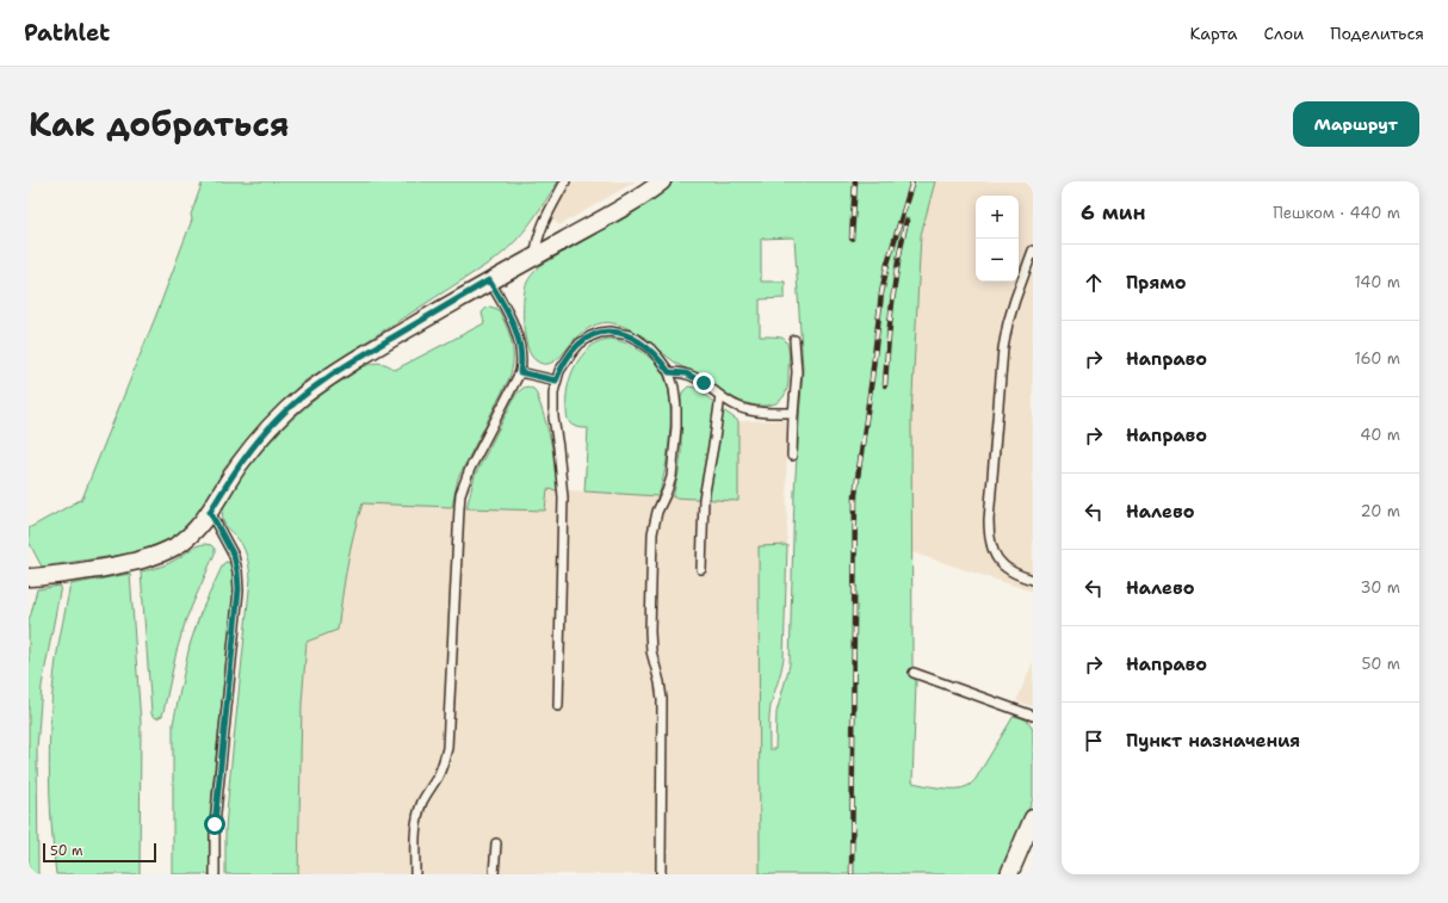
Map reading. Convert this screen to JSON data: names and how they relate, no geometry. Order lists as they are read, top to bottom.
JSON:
{
  "scale_bar": "50 m",
  "page": {
    "header": "Pathlet",
    "nav": ["Карта", "Слои", "Поделиться"],
    "title": "Как добраться",
    "buttons": "Маршрут",
    "heading": ["6 мин", "Пешком · 440 m"],
    "map_buttons": ["+", "−"],
    "list": [
      ["Прямо", "140 m"],
      ["Направо", "160 m"],
      ["Направо", "40 m"],
      ["Налево", "20 m"],
      ["Налево", "30 m"],
      ["Направо", "50 m"],
      "Пункт назначения"
    ],
    "scale": "50 m"
  }
}
